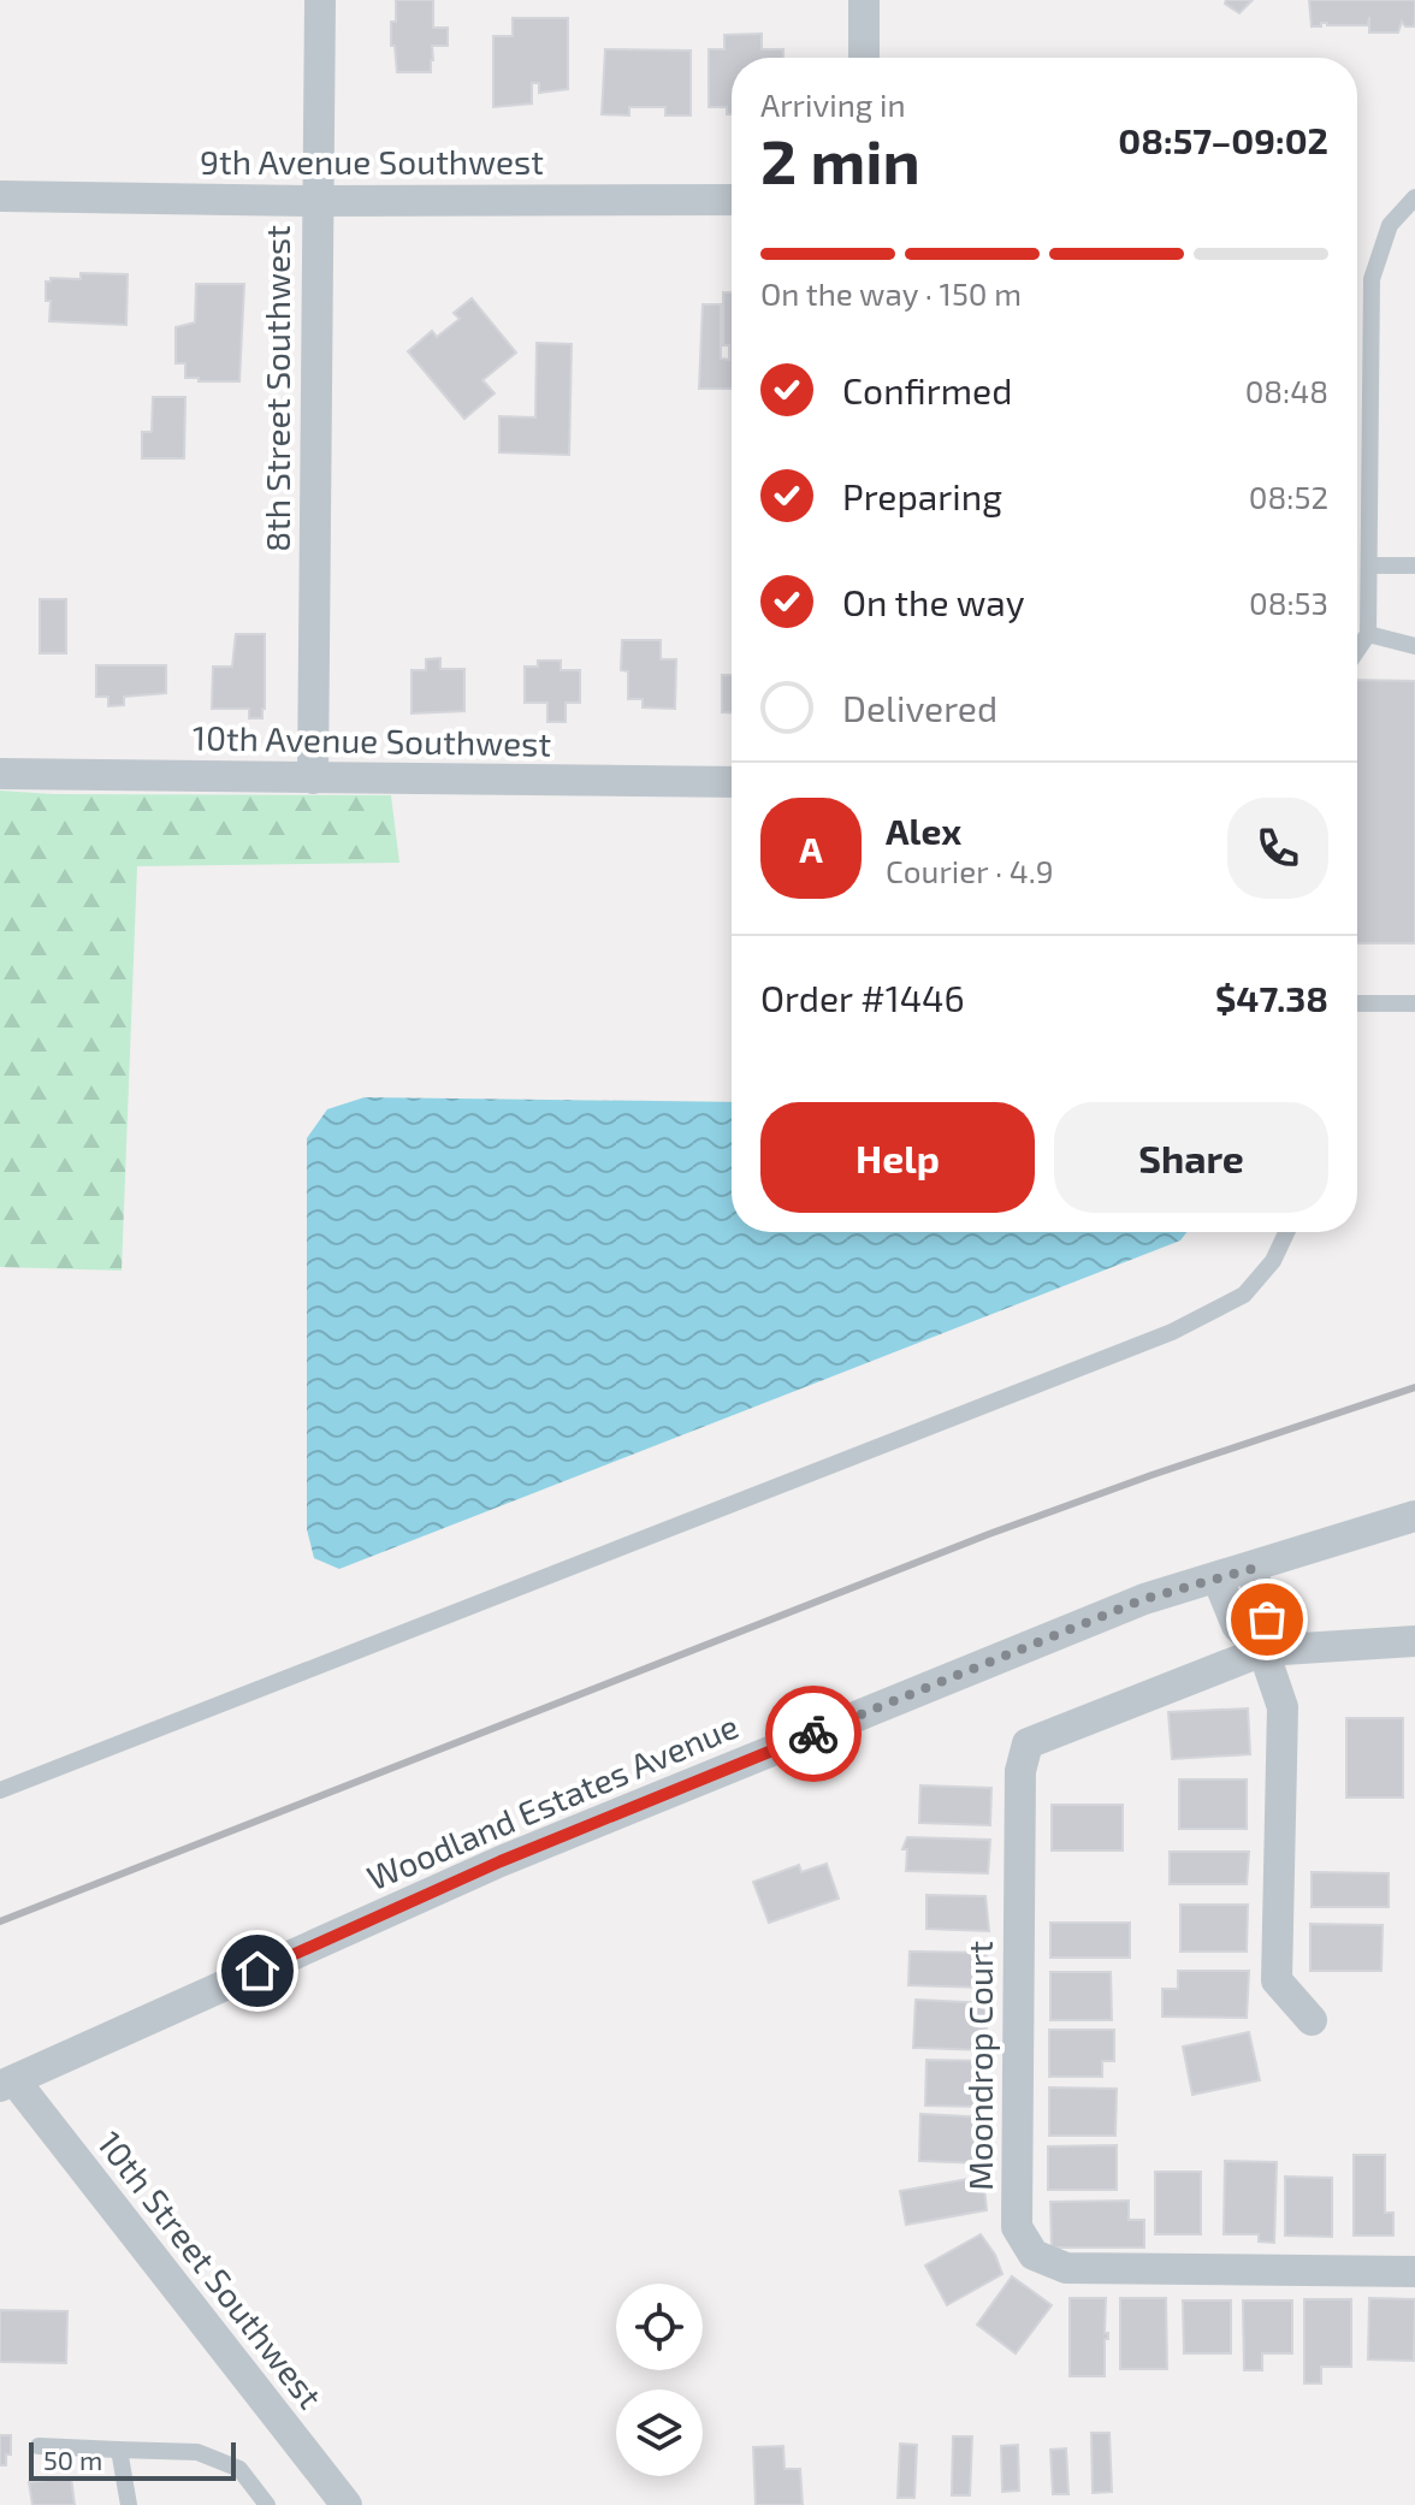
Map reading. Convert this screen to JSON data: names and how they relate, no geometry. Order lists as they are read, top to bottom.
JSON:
{
  "streets": {
    "street": [
      "9th Avenue Southwest",
      "8th Street Southwest",
      "10th Avenue Southwest",
      "Woodland Estates Avenue",
      "Moondrop Court",
      "10th Street Southwest"
    ]
  },
  "crossings": [
    ["9th Avenue Southwest", "8th Street Southwest"],
    ["8th Street Southwest", "10th Avenue Southwest"],
    ["Woodland Estates Avenue", "10th Street Southwest"]
  ],
  "scale_bar": "50 m",
  "page": {
    "heading": ["2 min", "Arriving in", "08:57–09:02"],
    "panel": [
      "Alex",
      "Courier · 4.9",
      "Order #1446",
      "$47.38"
    ],
    "bar": "On the way · 150 m",
    "list": [
      ["Confirmed", "08:48"],
      ["Preparing", "08:52"],
      ["On the way", "08:53"],
      "Delivered"
    ],
    "round": "A",
    "buttons": ["Help", "Share"],
    "scale": "50 m"
  }
}
